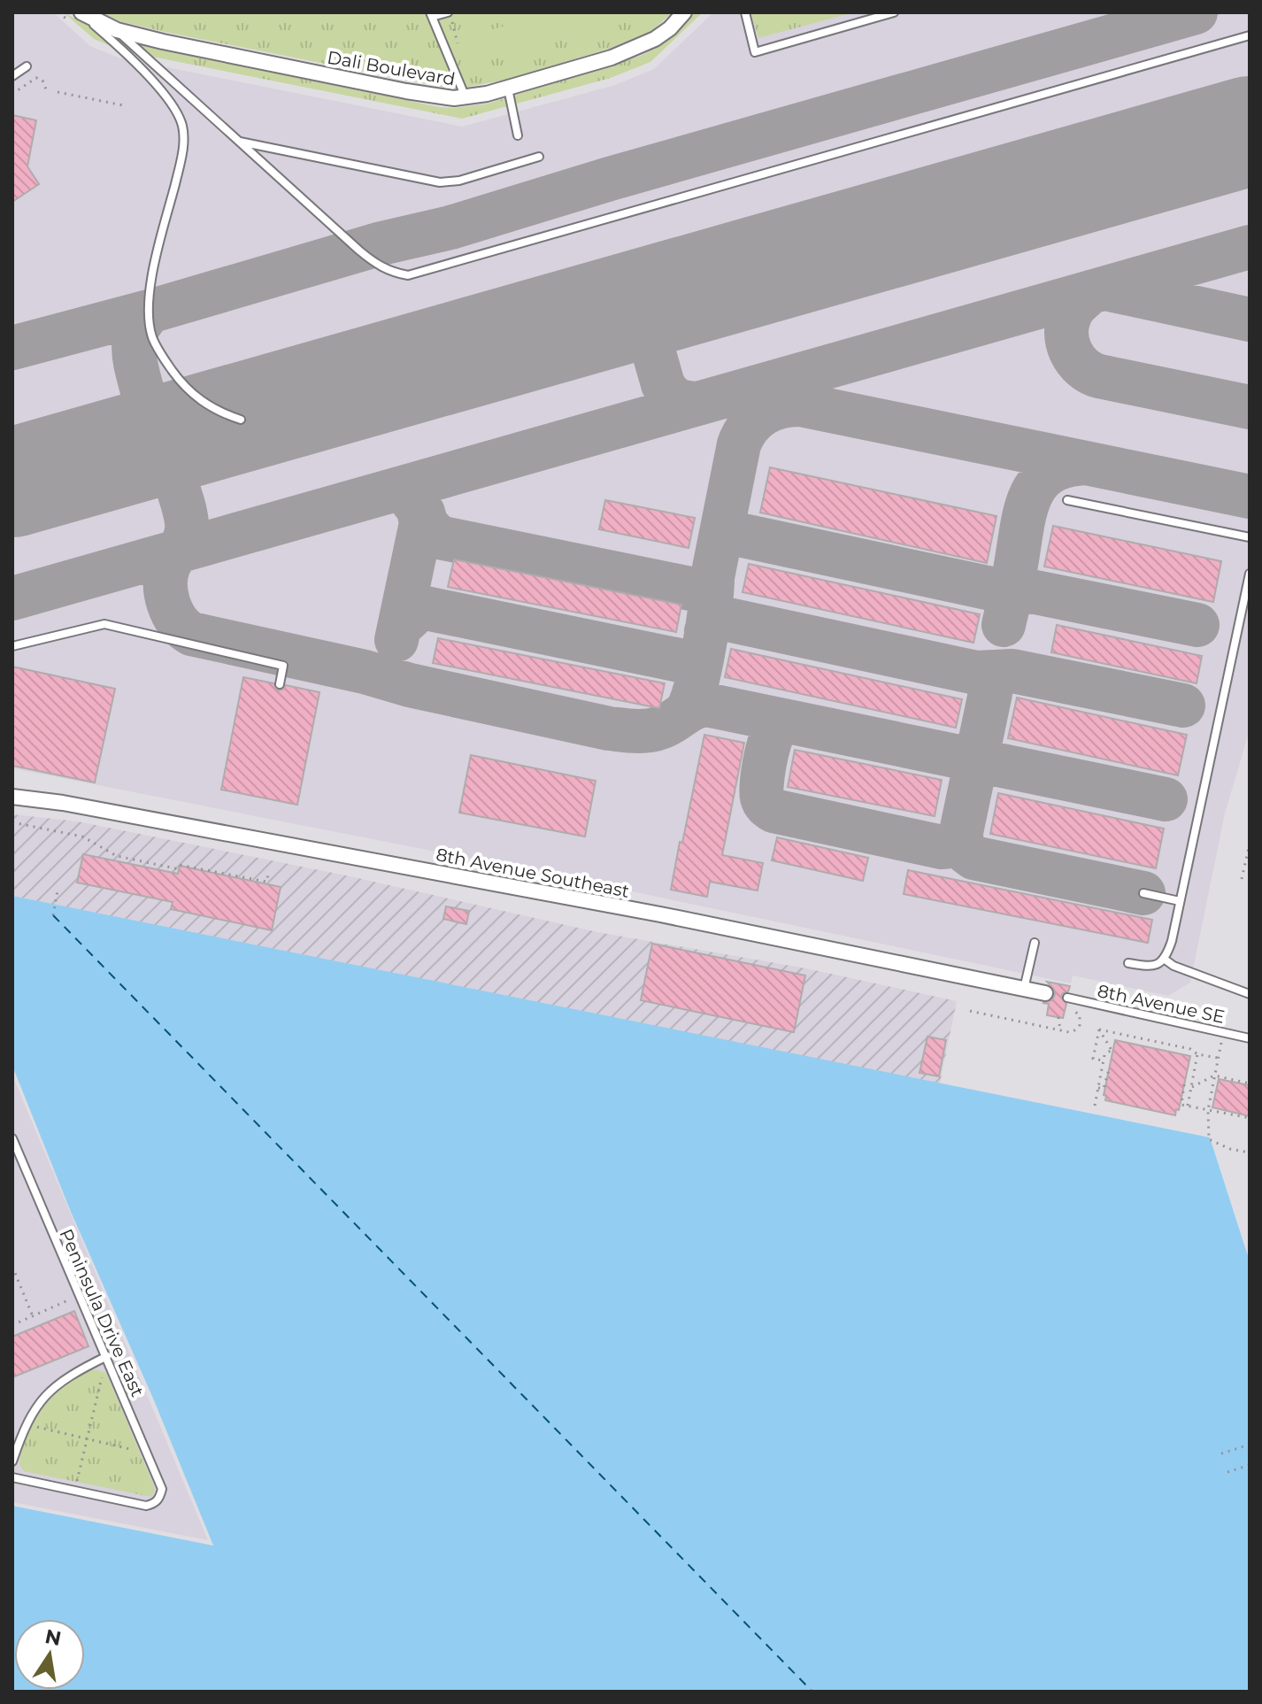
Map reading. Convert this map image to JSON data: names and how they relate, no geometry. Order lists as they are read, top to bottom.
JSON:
{
  "streets": {
    "street": ["Dali Boulevard", "8th Avenue Southeast"],
    "lane": ["8th Avenue SE", "Peninsula Drive East"]
  },
  "north": "top"
}
